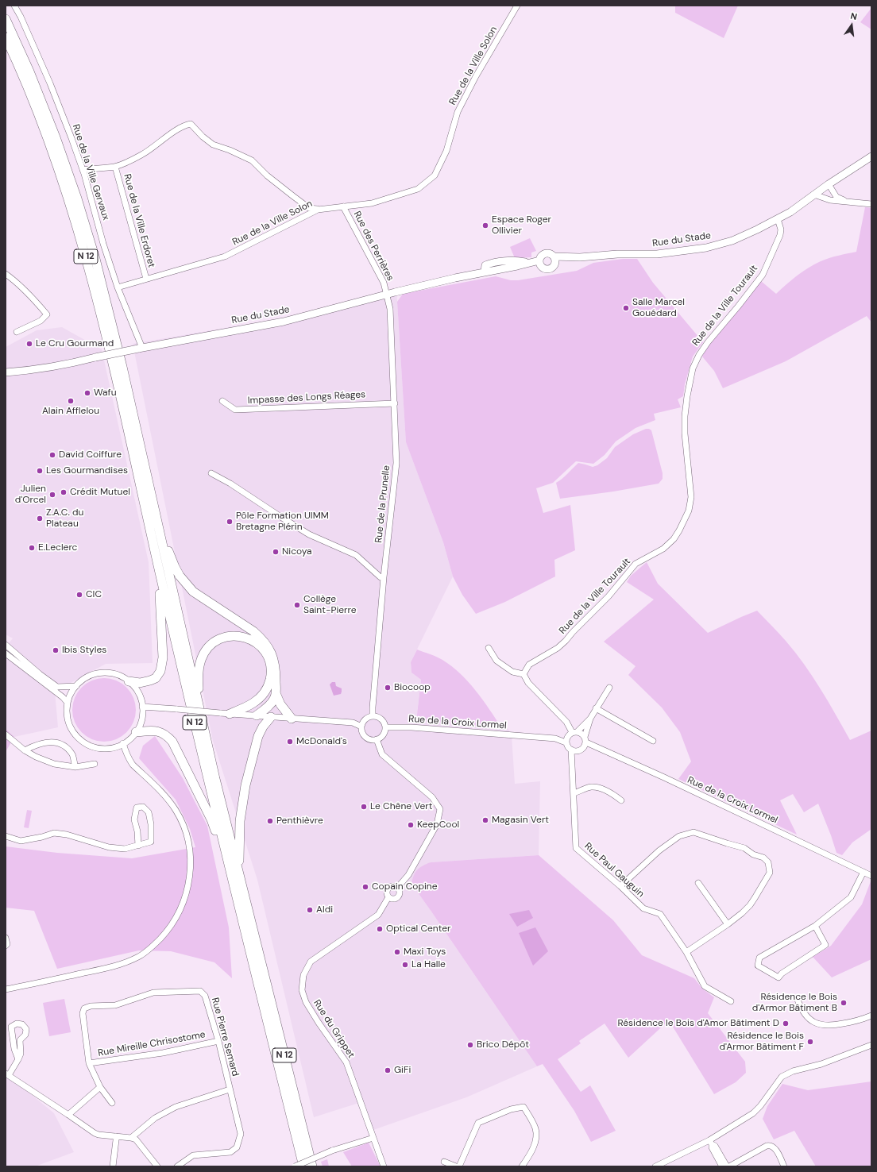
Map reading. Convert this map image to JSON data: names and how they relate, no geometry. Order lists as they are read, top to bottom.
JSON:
{
  "streets": {
    "highway": ["N 12"],
    "main road": ["Rue du Stade"],
    "street": [
      "Rue de la Ville Solon",
      "Rue de la Ville Gervaux",
      "Rue de la Ville Erdoret",
      "Rue des Perrières",
      "Rue de la Ville Tourault",
      "Impasse des Longs Réages",
      "Rue de la Prunelle",
      "Rue de la Croix Lormel",
      "Rue Paul Gauguin",
      "Rue du Grippet",
      "Rue Pierre Semard",
      "Rue Mireille Chrisostome"
    ]
  },
  "crossings": [
    ["Rue de la Ville Solon", "Rue de la Ville Gervaux"],
    ["Rue de la Ville Solon", "Rue de la Ville Erdoret"],
    ["Rue de la Ville Solon", "Rue des Perrières"],
    ["Rue de la Ville Gervaux", "Rue de la Ville Erdoret"],
    ["Rue de la Ville Gervaux", "Rue du Stade"],
    ["Rue du Stade", "Rue des Perrières"],
    ["Rue du Stade", "Rue de la Ville Tourault"],
    ["Rue du Stade", "Rue de la Prunelle"],
    ["Rue des Perrières", "Rue de la Prunelle"],
    ["Impasse des Longs Réages", "Rue de la Prunelle"],
    ["Rue de la Prunelle", "Rue de la Croix Lormel"],
    ["Rue de la Croix Lormel", "Rue Paul Gauguin"],
    ["Rue Pierre Semard", "Rue Mireille Chrisostome"]
  ],
  "places": [
    "Espace Roger Ollivier",
    "Salle Marcel Gouédard",
    "Le Cru Gourmand",
    "Wafu",
    "Alain Afflelou",
    "David Coiffure",
    "Les Gourmandises",
    "Crédit Mutuel",
    "Julien d'Orcel",
    "Z.A.C. du Plateau",
    "Pôle Formation UIMM Bretagne Plérin",
    "E.Leclerc",
    "Nicoya",
    "CIC",
    "Collège Saint-Pierre",
    "Ibis Styles",
    "Biocoop",
    "McDonald's",
    "Le Chêne Vert",
    "Magasin Vert",
    "Penthièvre",
    "KeepCool",
    "Copain Copine",
    "Aldi",
    "Optical Center",
    "Maxi Toys",
    "La Halle",
    "Résidence le Bois d'Armor Bâtiment B",
    "Résidence le Bois d'Amor Bâtiment D",
    "Résidence le Bois d'Armor Bâtiment F",
    "Brico Dépôt",
    "GiFi"
  ],
  "north": "top"
}
